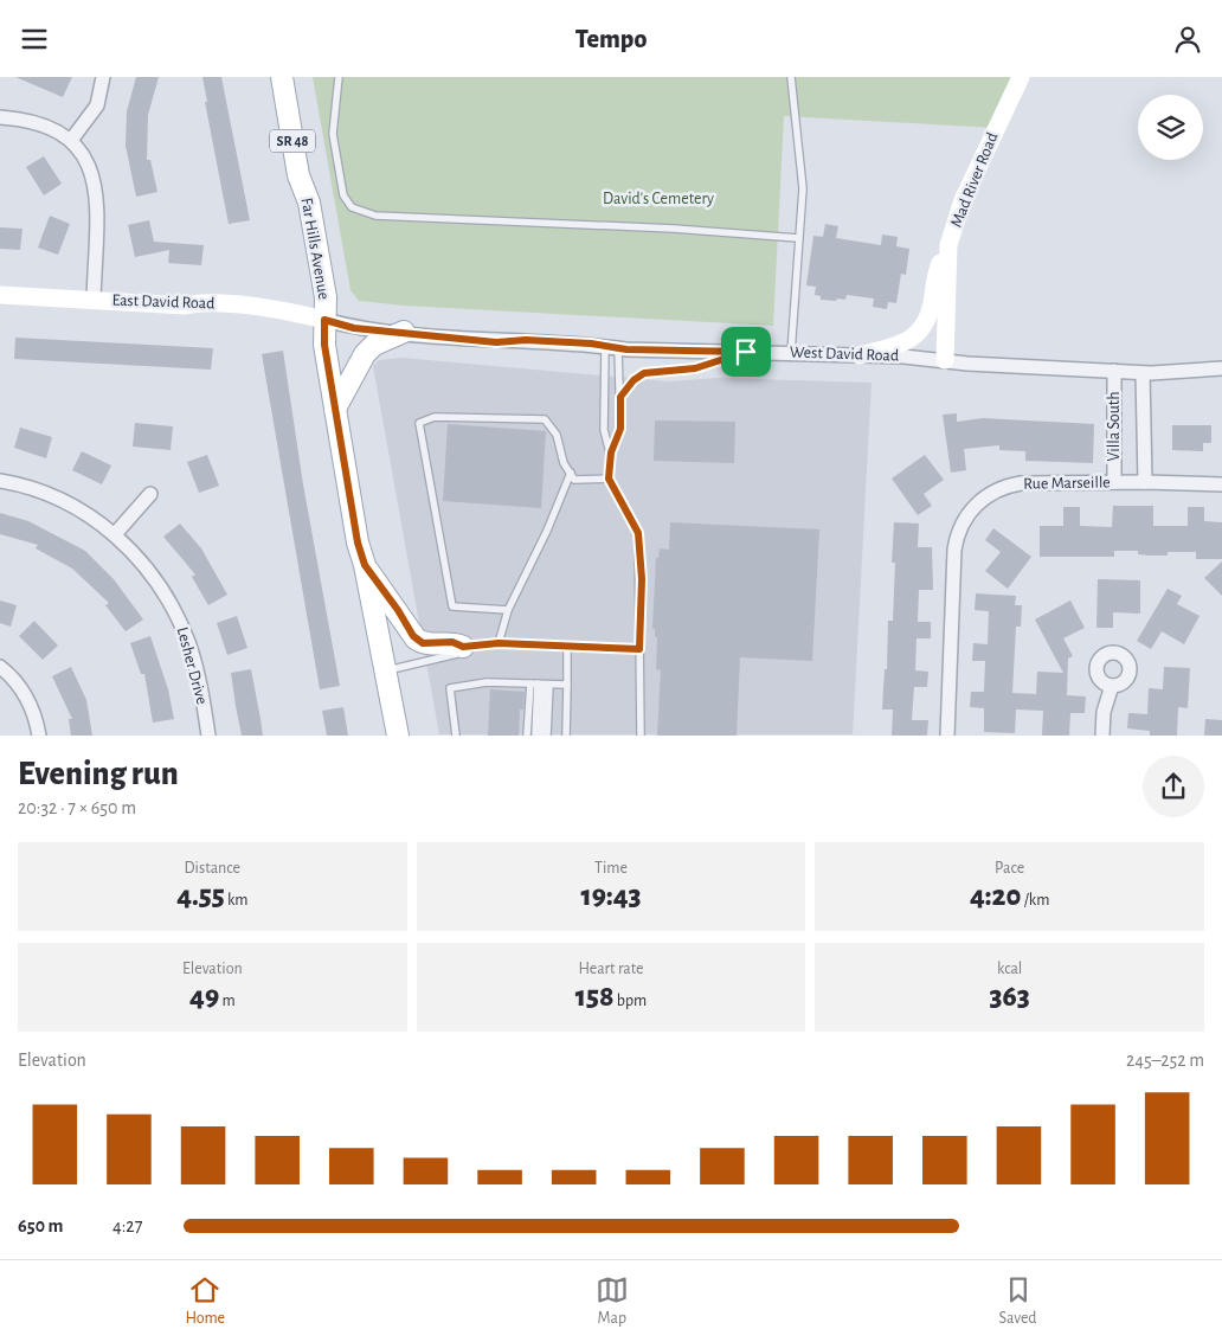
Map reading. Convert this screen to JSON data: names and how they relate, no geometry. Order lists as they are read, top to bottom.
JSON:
{
  "streets": {
    "main road": ["SR 48", "Far Hills Avenue"],
    "street": [
      "Mad River Road",
      "East David Road",
      "West David Road",
      "Villa South",
      "Rue Marseille",
      "Lesher Drive"
    ]
  },
  "crossings": [
    ["Mad River Road", "West David Road"],
    ["Far Hills Avenue", "East David Road"],
    ["Far Hills Avenue", "West David Road"],
    ["East David Road", "West David Road"],
    ["West David Road", "Villa South"],
    ["Villa South", "Rue Marseille"]
  ],
  "parks": ["David's Cemetery"],
  "page": {
    "header": "Tempo",
    "heading": ["Evening run", "20:32 · 7 × 650 m"],
    "stats": [
      ["Distance", "4.55 km"],
      ["Time", "19:43"],
      ["Pace", "4:20 /km"],
      ["Elevation", "49 m"],
      ["Heart rate", "158 bpm"],
      ["kcal", "363"]
    ],
    "chart": ["Elevation", "245–252 m"],
    "list": [
      {
        "name": "650 m",
        "note": "4:27"
      }
    ],
    "tabs": ["Home", "Map", "Saved"]
  }
}
